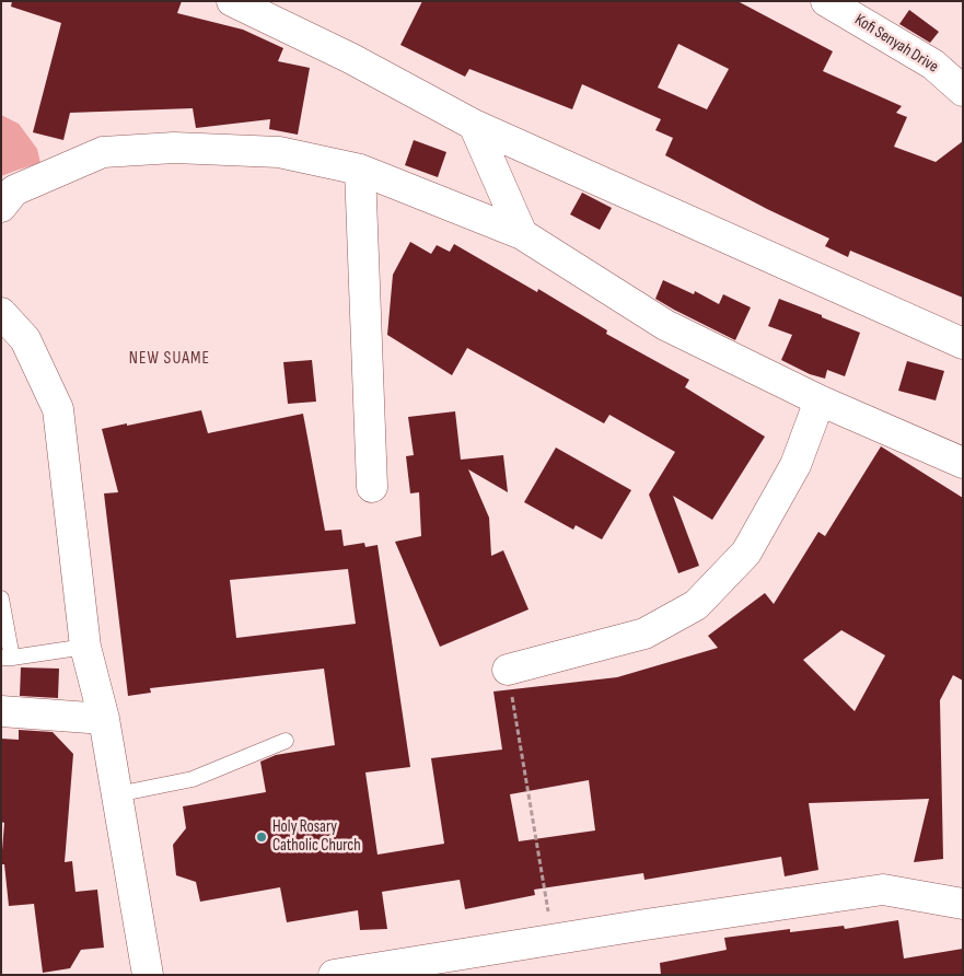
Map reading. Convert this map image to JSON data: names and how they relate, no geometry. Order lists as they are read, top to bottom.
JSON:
{
  "streets": {
    "street": ["Kofi Senyah Drive"]
  },
  "districts": ["NEW SUAME"],
  "places": ["Holy Rosary Catholic Church"]
}
